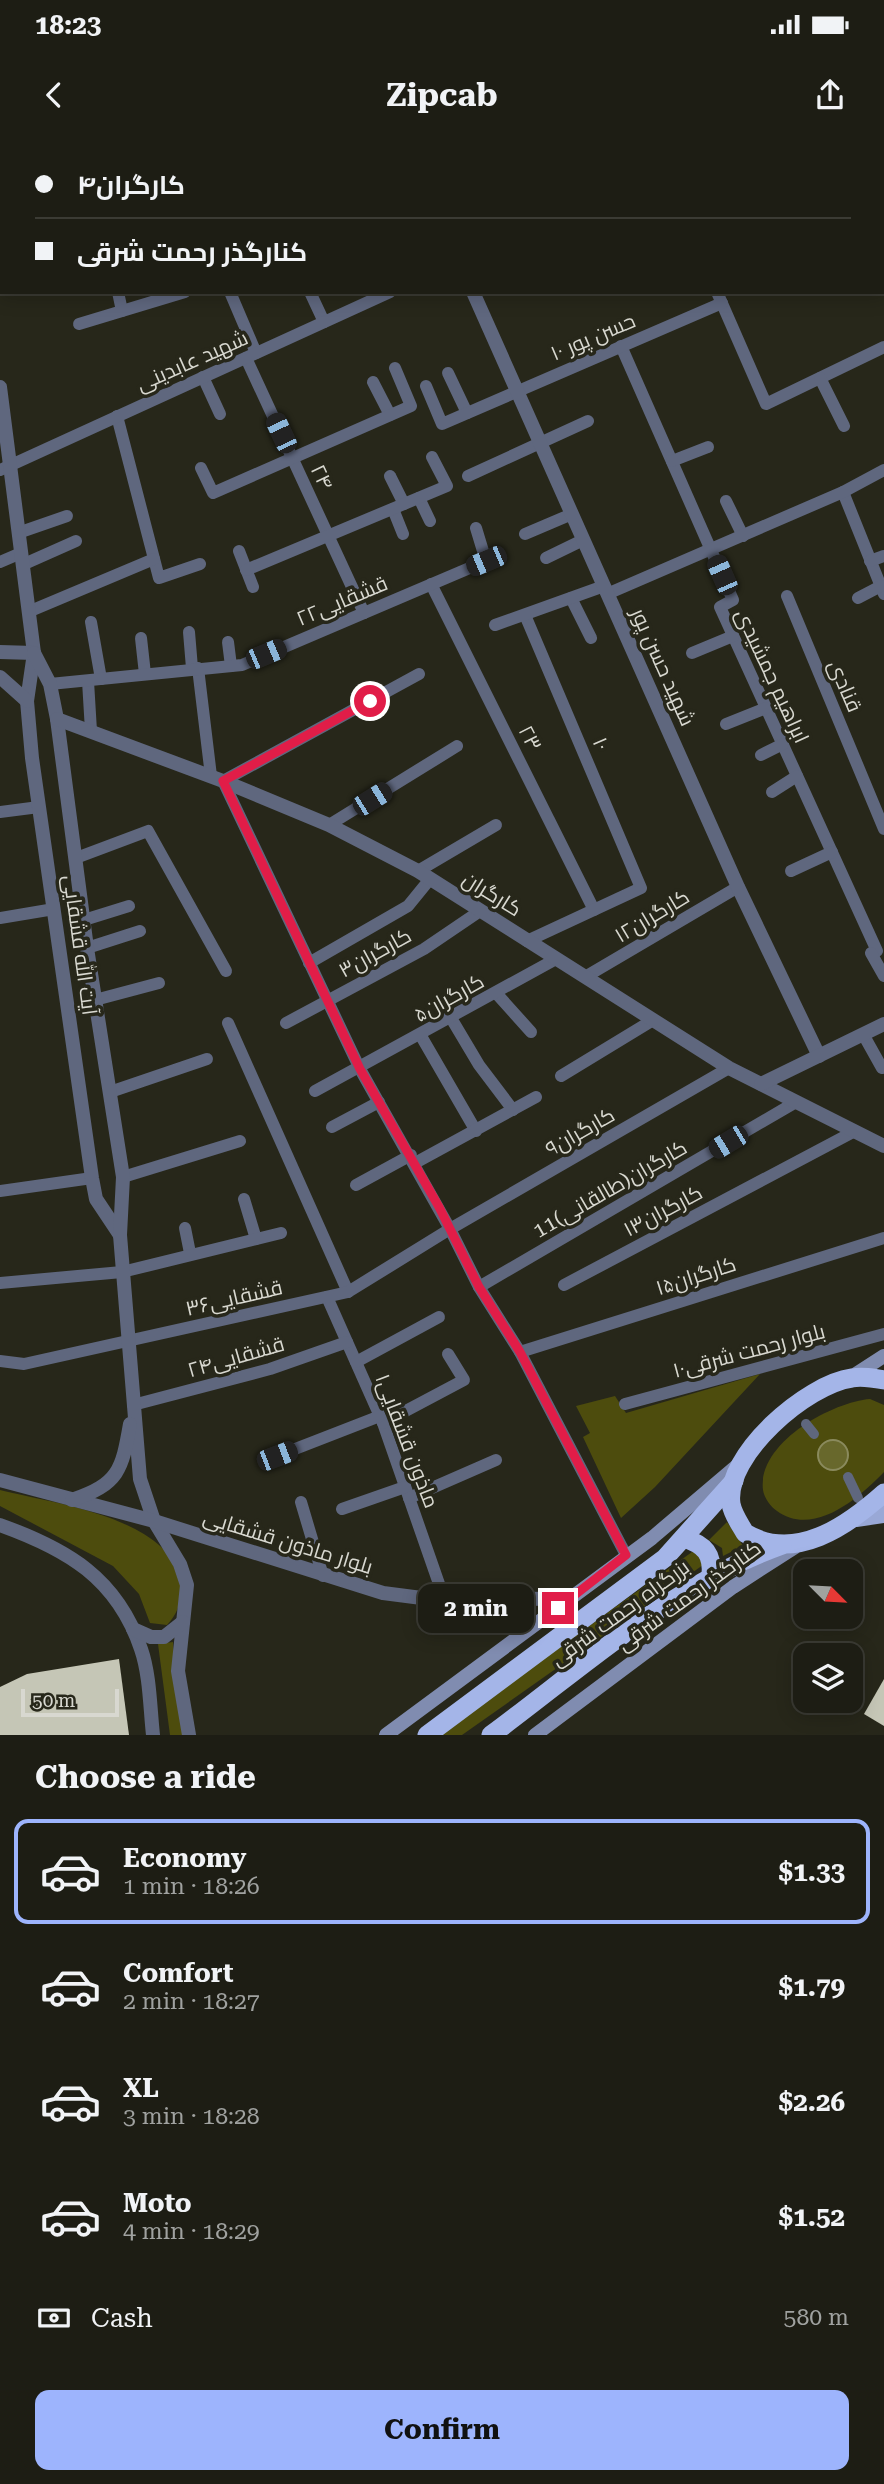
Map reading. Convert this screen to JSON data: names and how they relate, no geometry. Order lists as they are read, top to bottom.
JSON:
{
  "streets": {
    "highway": ["بزرگراه رحمت شرقی"],
    "main road": ["کنارگذر رحمت شرقی"],
    "street": [
      "۱۰ حسن پور",
      "شهید عابدینی",
      "۲۴",
      "۲۲قشقایی",
      "شهید حسن پور",
      "ابراهیم جمشیدی",
      "قنادی",
      "۲۳",
      "۱۰",
      "کارگران",
      "۱۲کارگران",
      "آیت الله قشقایی",
      "کارگران۳",
      "کارگران۵",
      "کارگران۹",
      "11کارگران(طالقانی)",
      "کارگران۱۳",
      "۱۵کارگران",
      "قشقایی۳۶",
      "۱۰بلوار رحمت شرقی",
      "قشقایی۲۴",
      "ماذون قشقایی۱",
      "بلوار ماذون قشقایی"
    ]
  },
  "crossings": [
    ["۱۰ حسن پور", "شهید حسن پور"],
    ["۱۰ حسن پور", "ابراهیم جمشیدی"],
    ["شهید عابدینی", "۲۴"],
    ["شهید عابدینی", "آیت الله قشقایی"],
    ["۲۴", "۲۲قشقایی"],
    ["۲۲قشقایی", "۲۳"],
    ["۲۲قشقایی", "آیت الله قشقایی"],
    ["شهید حسن پور", "۱۲کارگران"],
    ["۲۳", "۱۰"],
    ["کارگران", "۱۲کارگران"],
    ["کارگران", "آیت الله قشقایی"],
    ["کارگران", "کارگران۳"],
    ["کارگران", "کارگران۵"],
    ["کارگران", "کارگران۹"],
    ["کارگران", "11کارگران(طالقانی)"],
    ["کارگران", "کارگران۱۳"],
    ["آیت الله قشقایی", "قشقایی۳۶"],
    ["آیت الله قشقایی", "قشقایی۲۴"],
    ["کارگران۹", "قشقایی۳۶"],
    ["قشقایی۳۶", "ماذون قشقایی۱"],
    ["قشقایی۲۴", "ماذون قشقایی۱"],
    ["ماذون قشقایی۱", "بلوار ماذون قشقایی"],
    ["کنارگذر رحمت شرقی", "بزرگراه رحمت شرقی"]
  ],
  "scale_bar": "50 m",
  "north": "bottom right",
  "page": {
    "status": "18:23",
    "header": "Zipcab",
    "banner": ["کارگران۴", "کنارگذر رحمت شرقی"],
    "bubble": "2 min",
    "scale": "50 m",
    "heading": "Choose a ride",
    "list": [
      {
        "name": "Economy",
        "note": "1 min · 18:26",
        "value": "$1.33"
      },
      {
        "name": "Comfort",
        "note": "2 min · 18:27",
        "value": "$1.79"
      },
      {
        "name": "XL",
        "note": "3 min · 18:28",
        "value": "$2.26"
      },
      {
        "name": "Moto",
        "note": "4 min · 18:29",
        "value": "$1.52"
      }
    ],
    "pay": ["Cash", "580 m"],
    "buttons": "Confirm"
  }
}
